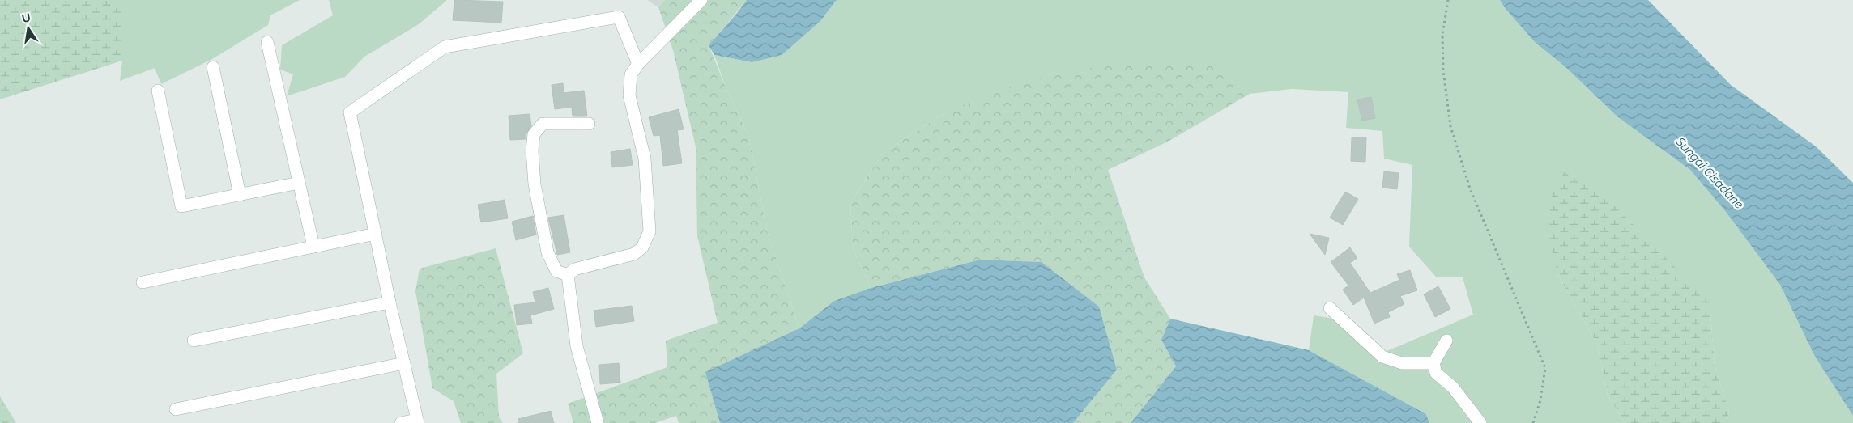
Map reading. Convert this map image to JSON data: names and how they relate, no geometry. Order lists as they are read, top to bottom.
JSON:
{
  "water": ["Sungai Cisadane"],
  "north": "top"
}
